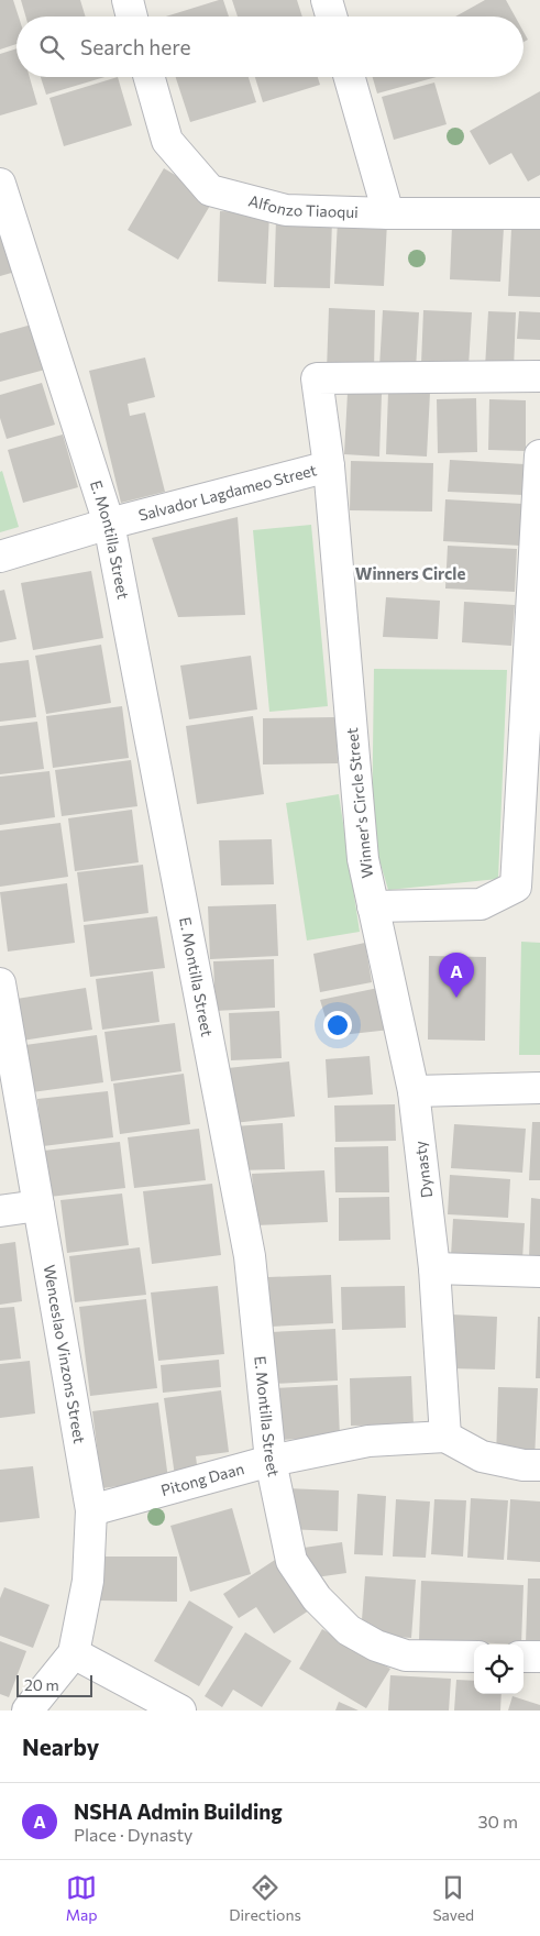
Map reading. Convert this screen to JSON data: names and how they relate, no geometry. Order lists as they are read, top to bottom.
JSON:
{
  "streets": {
    "street": [
      "Alfonzo Tiaoqui",
      "Salvador Lagdameo Street",
      "E. Montilla Street",
      "Winner's Circle Street",
      "Dynasty",
      "Wenceslao Vinzons Street",
      "Pitong Daan"
    ]
  },
  "crossings": [
    ["Salvador Lagdameo Street", "E. Montilla Street"],
    ["Salvador Lagdameo Street", "Winner's Circle Street"],
    ["E. Montilla Street", "Pitong Daan"],
    ["Winner's Circle Street", "Dynasty"],
    ["Dynasty", "Pitong Daan"],
    ["Wenceslao Vinzons Street", "Pitong Daan"]
  ],
  "districts": ["Winners Circle"],
  "scale_bar": "20 m",
  "page": {
    "search": "Search here",
    "pins": "A",
    "scale": "20 m",
    "heading": "Nearby",
    "list": [
      {
        "mark": "A",
        "name": "NSHA Admin Building",
        "note": "Place · Dynasty",
        "value": "30 m"
      }
    ],
    "nav": ["Map", "Directions", "Saved"]
  }
}
